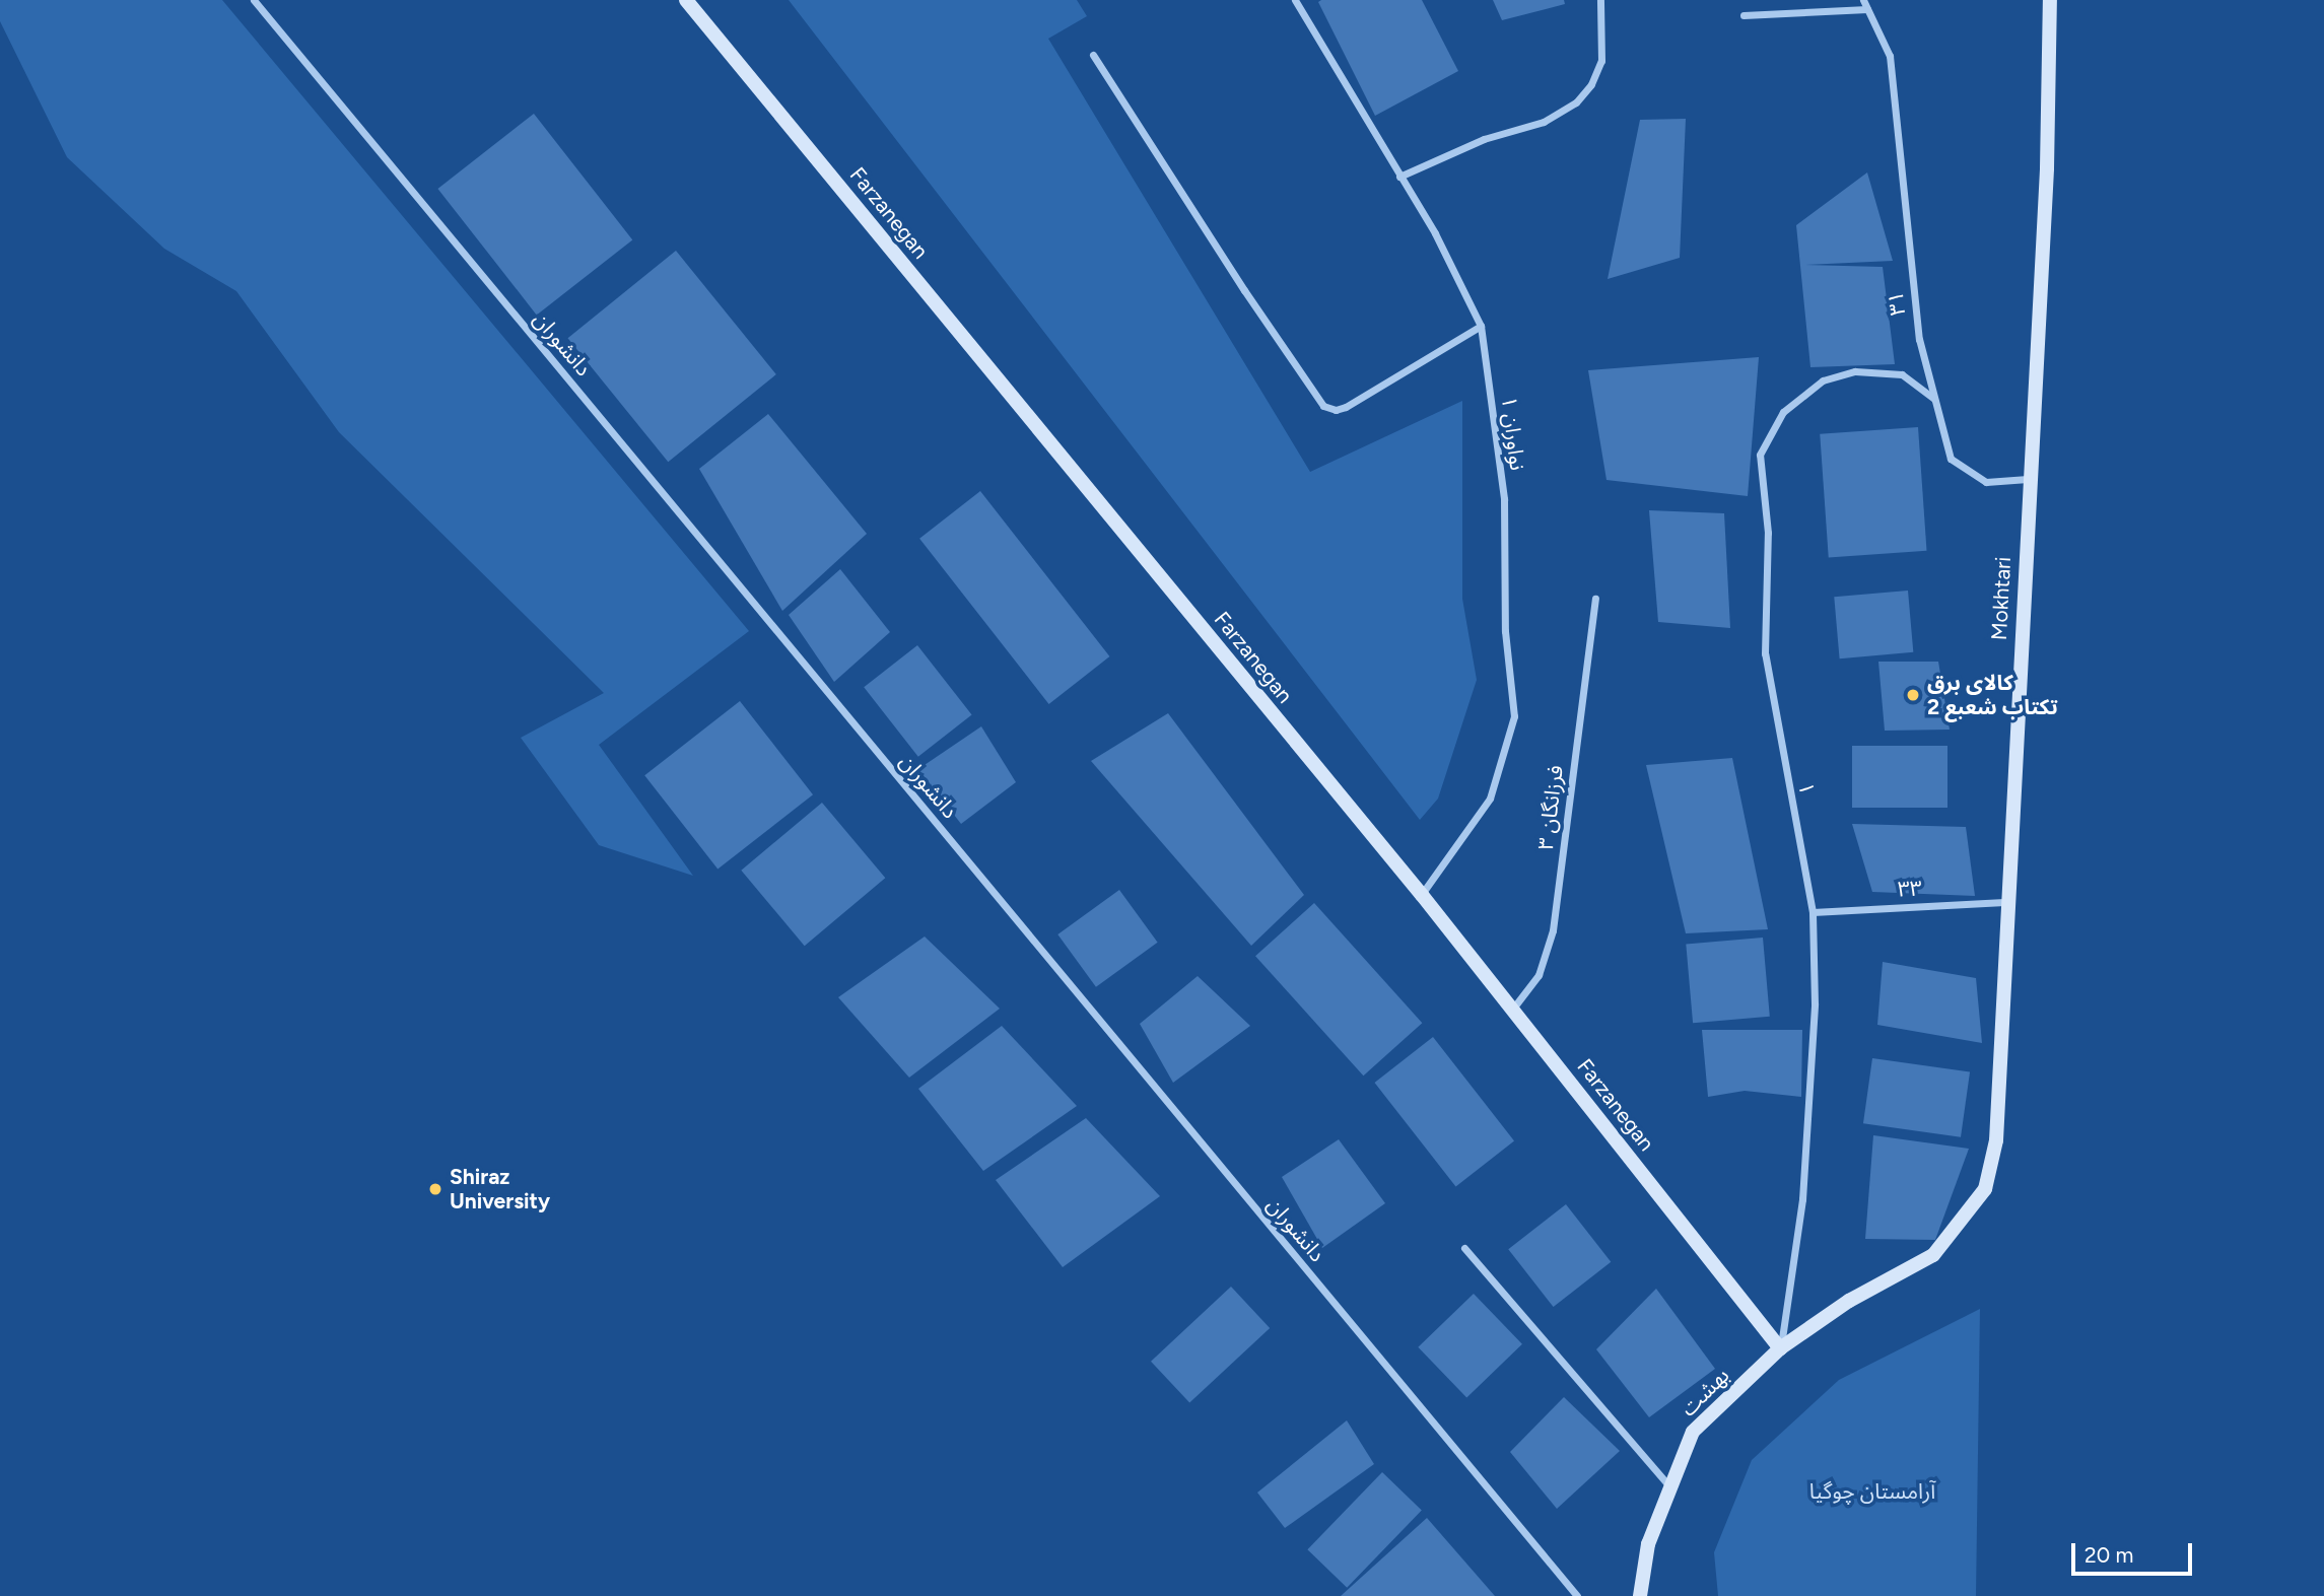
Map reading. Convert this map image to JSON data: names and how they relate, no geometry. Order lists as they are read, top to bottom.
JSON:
{
  "streets": {
    "street": [
      "Farzanegan",
      "۳۱",
      "دانشوران",
      "نواوران ۱",
      "Mokhtari",
      "۱",
      "فرزانگان ۳",
      "۳۳",
      "بهشت"
    ]
  },
  "crossings": [
    ["Farzanegan", "نواوران ۱"],
    ["Farzanegan", "۱"],
    ["Farzanegan", "فرزانگان ۳"],
    ["Farzanegan", "بهشت"],
    ["۳۱", "Mokhtari"],
    ["۳۱", "۱"],
    ["Mokhtari", "۳۳"],
    ["Mokhtari", "بهشت"],
    ["۱", "۳۳"],
    ["۱", "بهشت"]
  ],
  "parks": ["آرامستان چوگیا"],
  "places": ["کالای برق تکتاب شعبع 2", "Shiraz University"],
  "scale_bar": "20 m"
}
